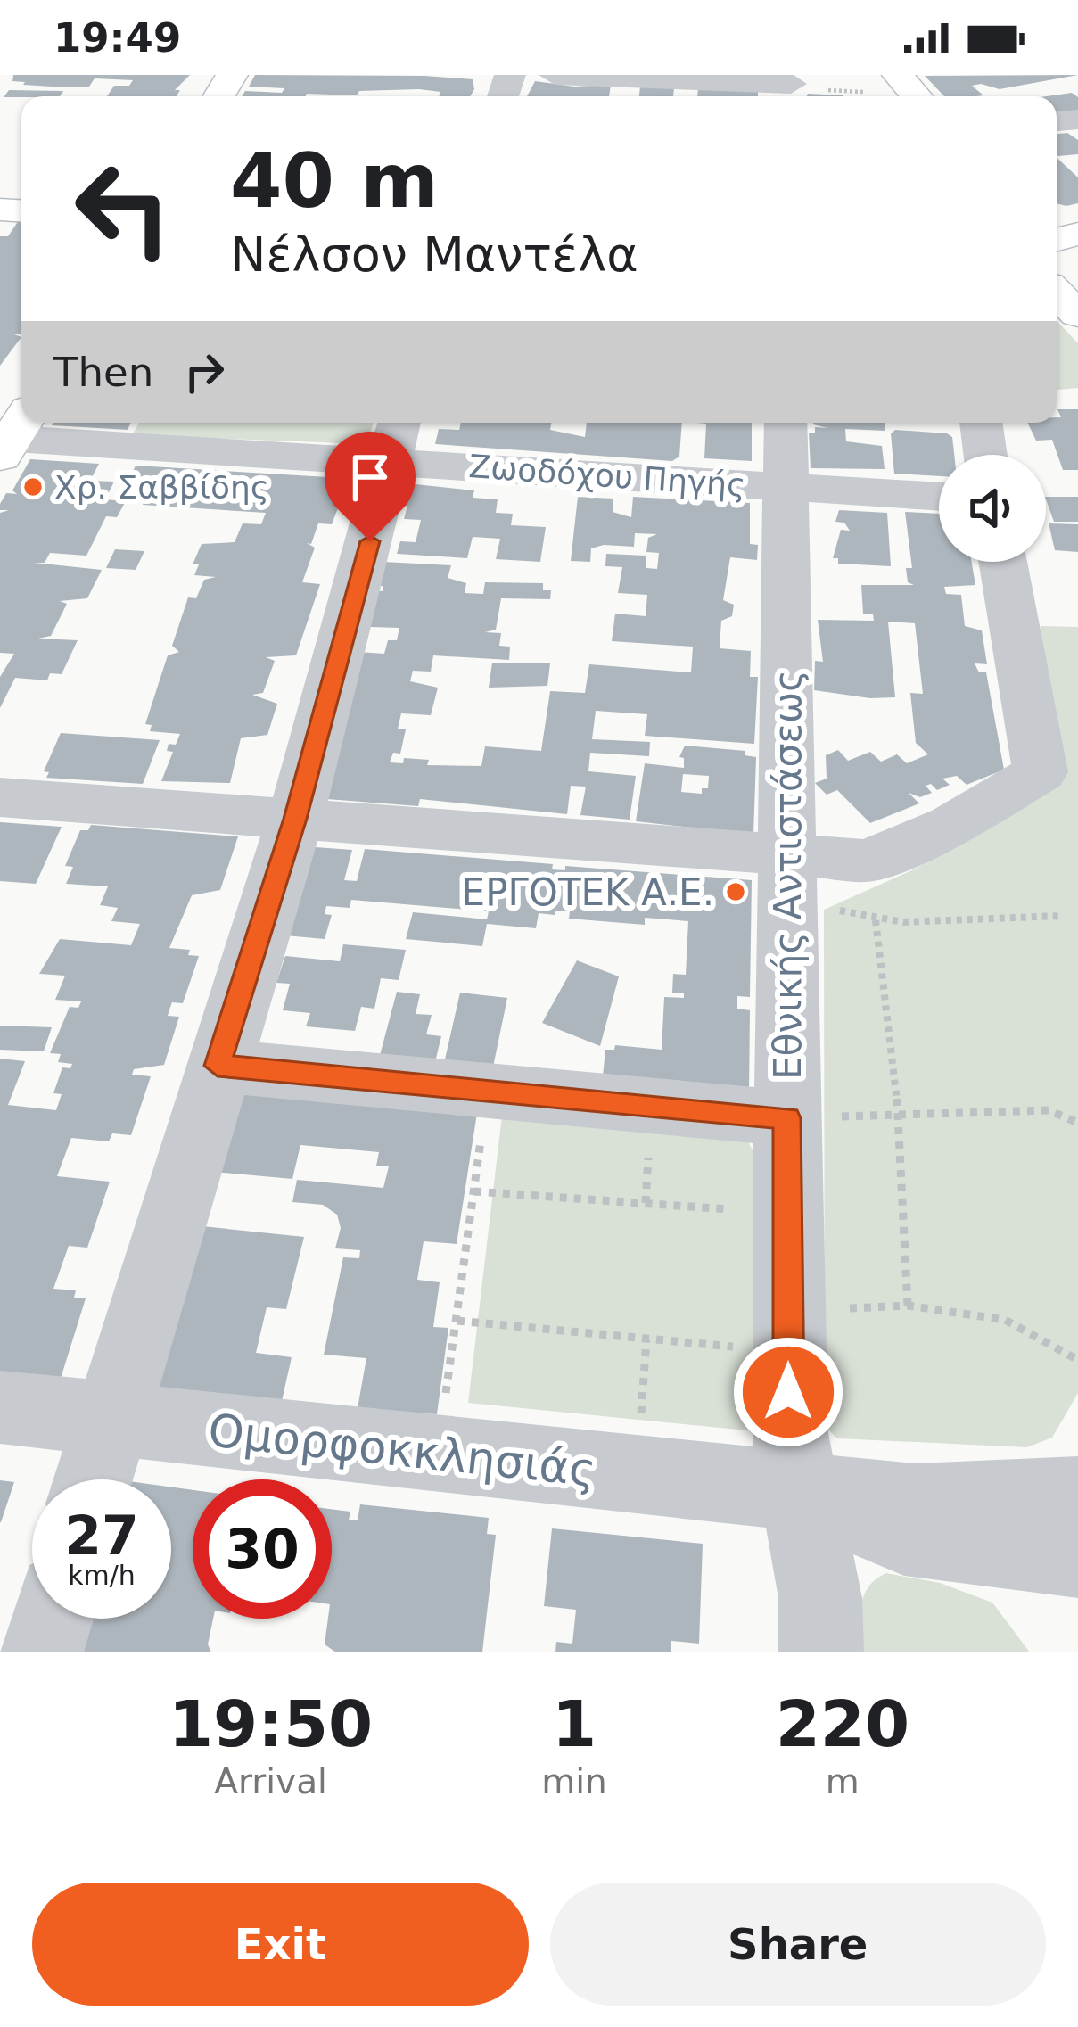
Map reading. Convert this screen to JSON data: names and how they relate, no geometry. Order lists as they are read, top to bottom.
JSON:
{
  "streets": {
    "street": ["Ζωοδόχου Πηγής", "Εθνικής Αντιστάσεως", "Ομορφοκκλησιάς"]
  },
  "crossings": [
    ["Ζωοδόχου Πηγής", "Εθνικής Αντιστάσεως"],
    ["Εθνικής Αντιστάσεως", "Ομορφοκκλησιάς"]
  ],
  "places": ["Χρ. Σαββίδης", "ΕΡΓΟΤΕΚ Α.Ε."],
  "page": {
    "status": "19:49",
    "turn": ["40 m", "Νέλσον Μαντέλα"],
    "then": "Then",
    "speed": "27 km/h",
    "limit": "30",
    "eta": [
      "19:50",
      "Arrival",
      "1",
      "min",
      "220",
      "m"
    ],
    "buttons": ["Exit", "Share"]
  }
}
